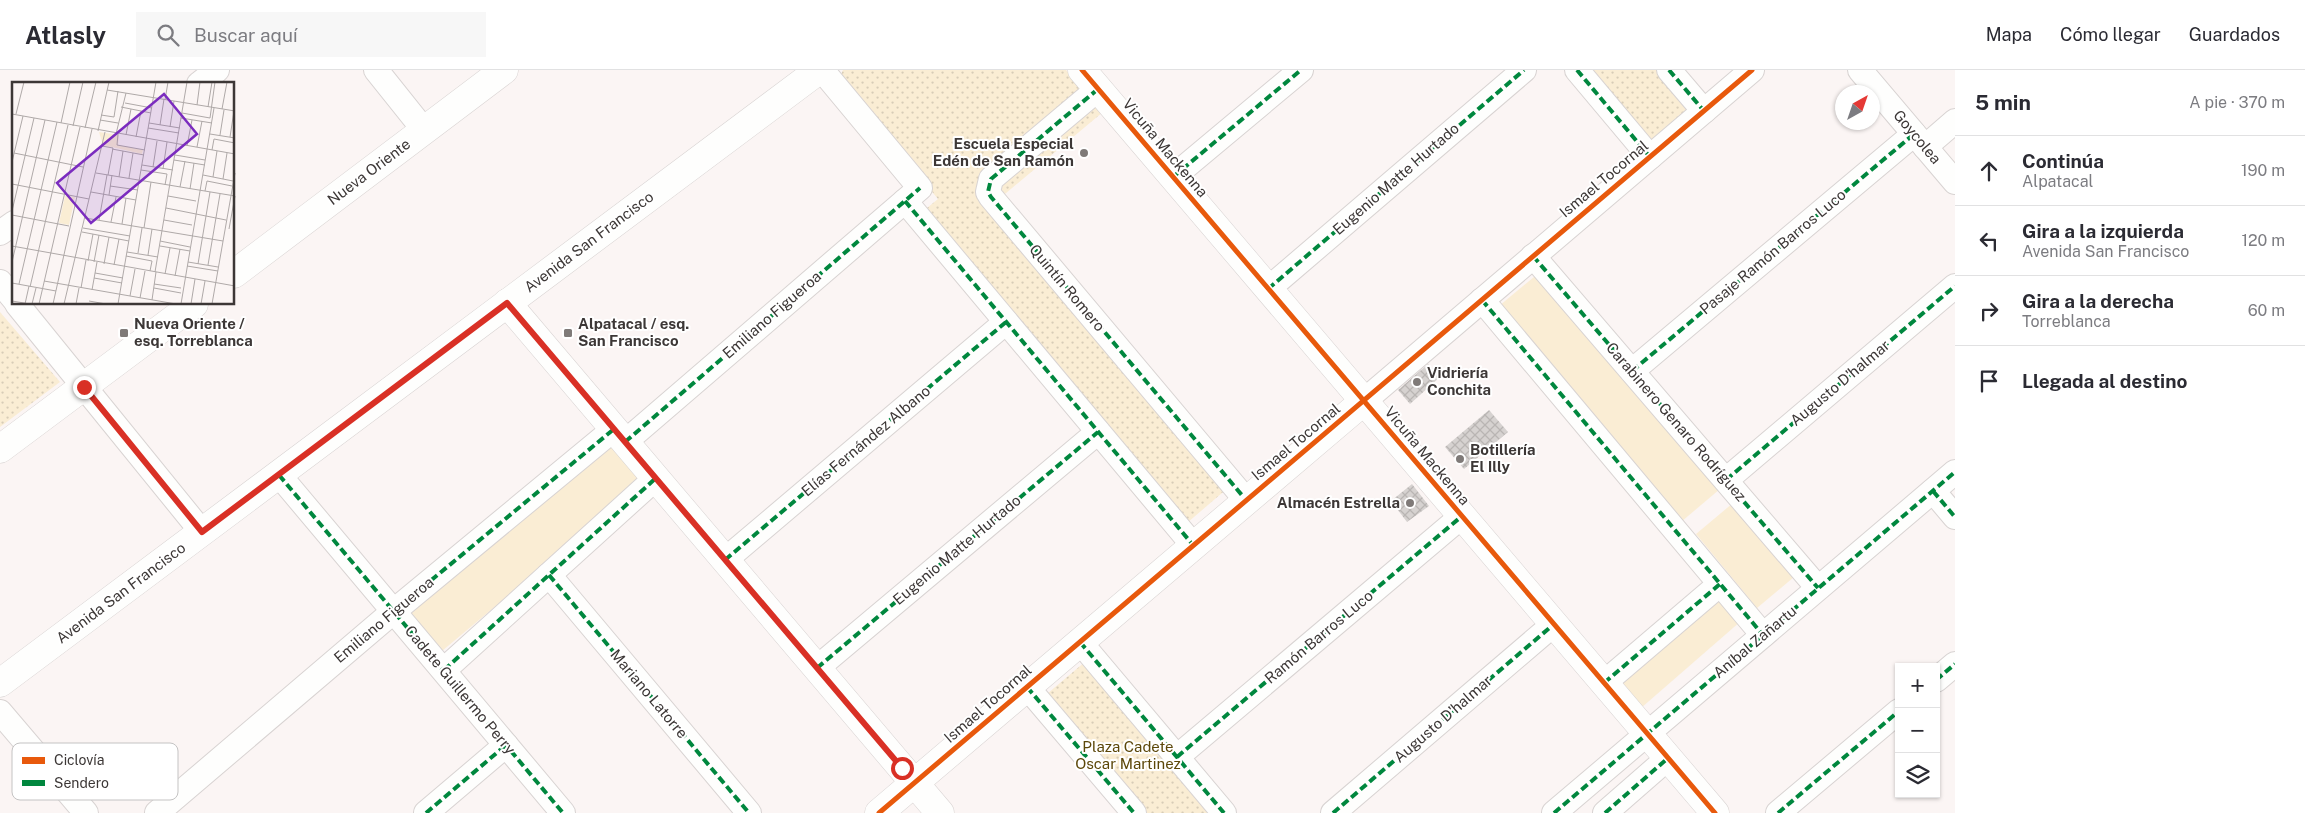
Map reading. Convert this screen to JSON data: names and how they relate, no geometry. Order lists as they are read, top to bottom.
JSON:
{
  "streets": {
    "main road": [
      "Vicuña Mackenna",
      "Nueva Oriente",
      "Ismael Tocornal",
      "Avenida San Francisco"
    ],
    "street": [
      "Goycolea",
      "Eugenio Matte Hurtado",
      "Pasaje Ramón Barros Luco",
      "Quintín Romero",
      "Emiliano Figueroa",
      "Augusto D'halmar",
      "Carabinero Genaro Rodríguez",
      "Elías Fernández Albano",
      "Ramón Barros Luco",
      "Aníbal Zañartu",
      "Cadete Guillermo Perry",
      "Mariano Latorre"
    ]
  },
  "crossings": [
    ["Goycolea", "Pasaje Ramón Barros Luco"],
    ["Vicuña Mackenna", "Eugenio Matte Hurtado"],
    ["Vicuña Mackenna", "Ismael Tocornal"],
    ["Vicuña Mackenna", "Quintín Romero"],
    ["Vicuña Mackenna", "Augusto D'halmar"],
    ["Vicuña Mackenna", "Ramón Barros Luco"],
    ["Vicuña Mackenna", "Aníbal Zañartu"],
    ["Ismael Tocornal", "Quintín Romero"],
    ["Ismael Tocornal", "Carabinero Genaro Rodríguez"],
    ["Avenida San Francisco", "Cadete Guillermo Perry"],
    ["Pasaje Ramón Barros Luco", "Carabinero Genaro Rodríguez"],
    ["Emiliano Figueroa", "Cadete Guillermo Perry"],
    ["Augusto D'halmar", "Carabinero Genaro Rodríguez"],
    ["Carabinero Genaro Rodríguez", "Aníbal Zañartu"]
  ],
  "parks": ["Plaza Cadete Oscar Martinez"],
  "places": {
    "other": [
      "Escuela Especial Edén de San Ramón",
      "Vidriería Conchita",
      "Botillería El Illy",
      "Almacén Estrella"
    ],
    "transit": ["Nueva Oriente / esq. Torreblanca", "Alpatacal / esq. San Francisco"]
  },
  "legend": ["Ciclovía", "Sendero"],
  "north": "top right",
  "page": {
    "header": "Atlasly",
    "search": "Buscar aquí",
    "nav": ["Mapa", "Cómo llegar", "Guardados"],
    "heading": ["5 min", "A pie · 370 m"],
    "list": [
      ["Continúa", "Alpatacal", "190 m"],
      ["Gira a la izquierda", "Avenida San Francisco", "120 m"],
      ["Gira a la derecha", "Torreblanca", "60 m"],
      "Llegada al destino"
    ],
    "map_buttons": ["+", "−"]
  }
}
